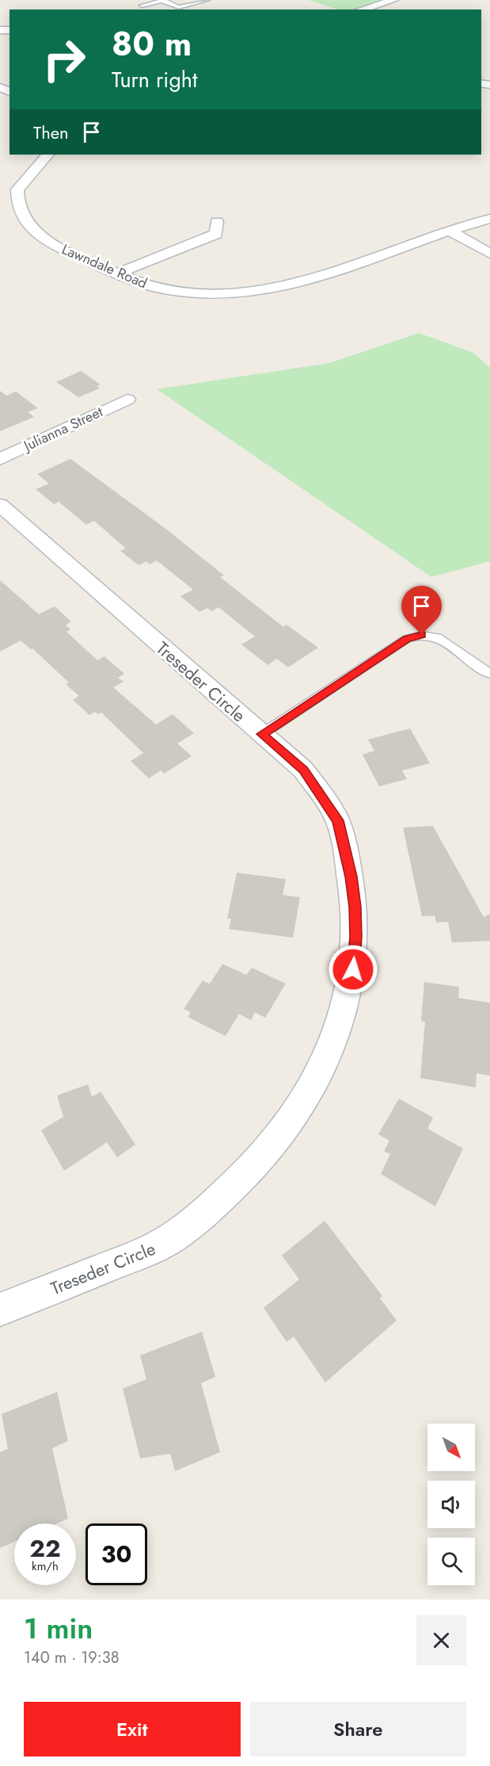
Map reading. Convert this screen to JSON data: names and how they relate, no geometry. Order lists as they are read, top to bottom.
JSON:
{
  "streets": {
    "street": ["Lawndale Road", "Julianna Street", "Treseder Circle"]
  },
  "north": "bottom right",
  "page": {
    "turn": ["80 m", "Turn right"],
    "then": "Then",
    "speed": "22 km/h",
    "limit": "30",
    "heading": ["1 min", "140 m · 19:38"],
    "buttons": ["Exit", "Share"]
  }
}
